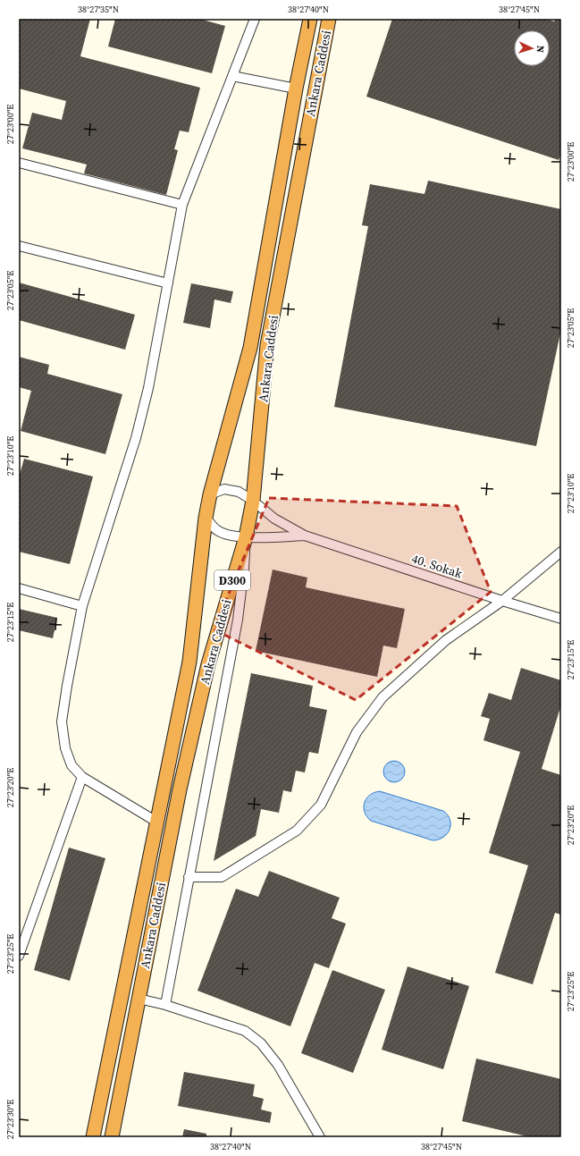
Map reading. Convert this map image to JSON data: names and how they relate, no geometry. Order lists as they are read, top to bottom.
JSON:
{
  "streets": {
    "highway": ["Ankara Caddesi", "D300"],
    "street": ["40. Sokak"]
  },
  "north": "right",
  "coordinates": [
    "38°27'35\"N",
    "38°27'40\"N",
    "38°27'45\"N",
    "27°23'00\"E",
    "27°23'05\"E",
    "27°23'10\"E",
    "27°23'15\"E",
    "27°23'20\"E",
    "27°23'25\"E",
    "27°23'30\"E"
  ]
}
